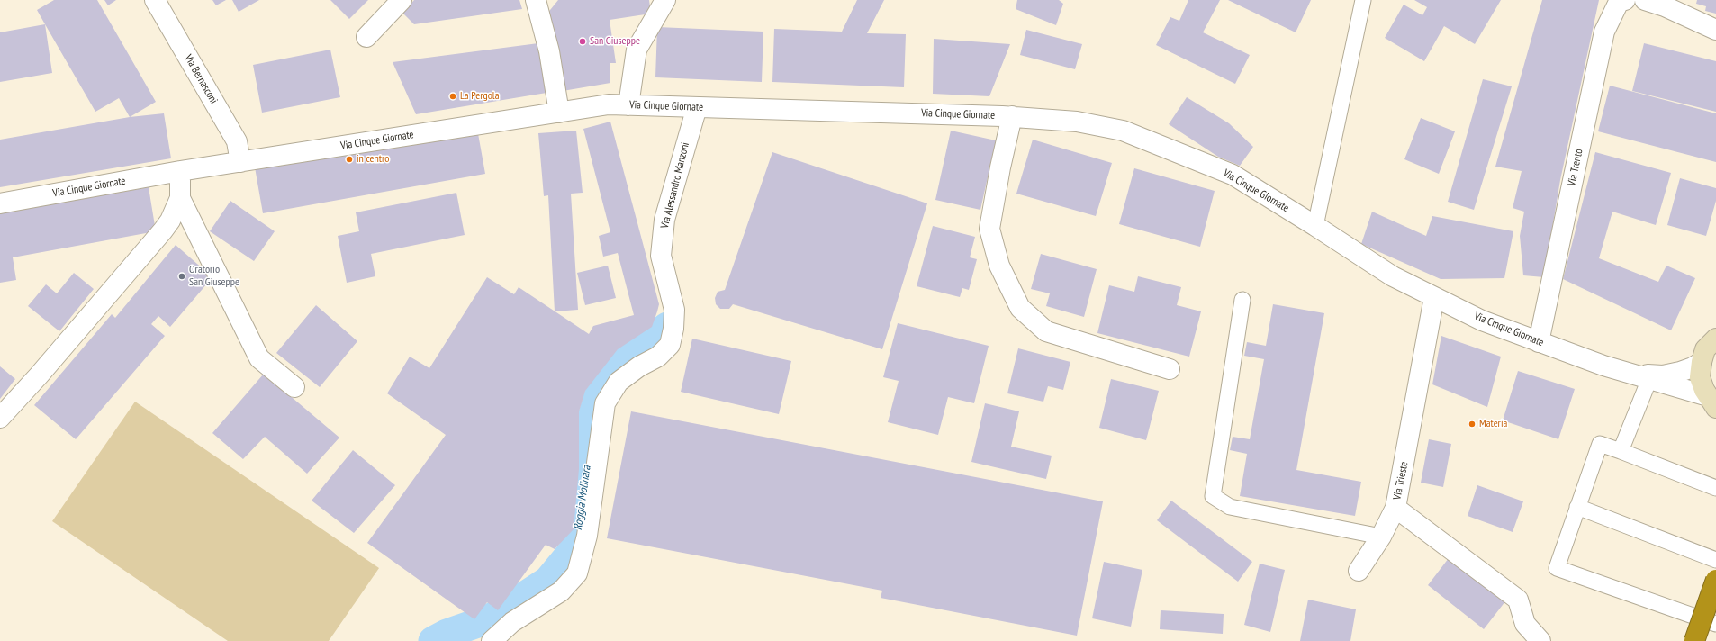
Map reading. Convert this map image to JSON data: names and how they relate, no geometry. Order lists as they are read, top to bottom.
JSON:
{
  "streets": {
    "street": [
      "Via Bernasconi",
      "Via Cinque Giornate",
      "Via Trento",
      "Via Alessandro Manzoni",
      "Via Trieste"
    ]
  },
  "crossings": [
    ["Via Bernasconi", "Via Cinque Giornate"],
    ["Via Cinque Giornate", "Via Trento"],
    ["Via Cinque Giornate", "Via Alessandro Manzoni"],
    ["Via Cinque Giornate", "Via Trieste"]
  ],
  "water": ["Roggia Molinara"],
  "places": [
    "San Giuseppe",
    "La Pergola",
    "in centro",
    "Oratorio San Giuseppe",
    "Materia"
  ]
}
